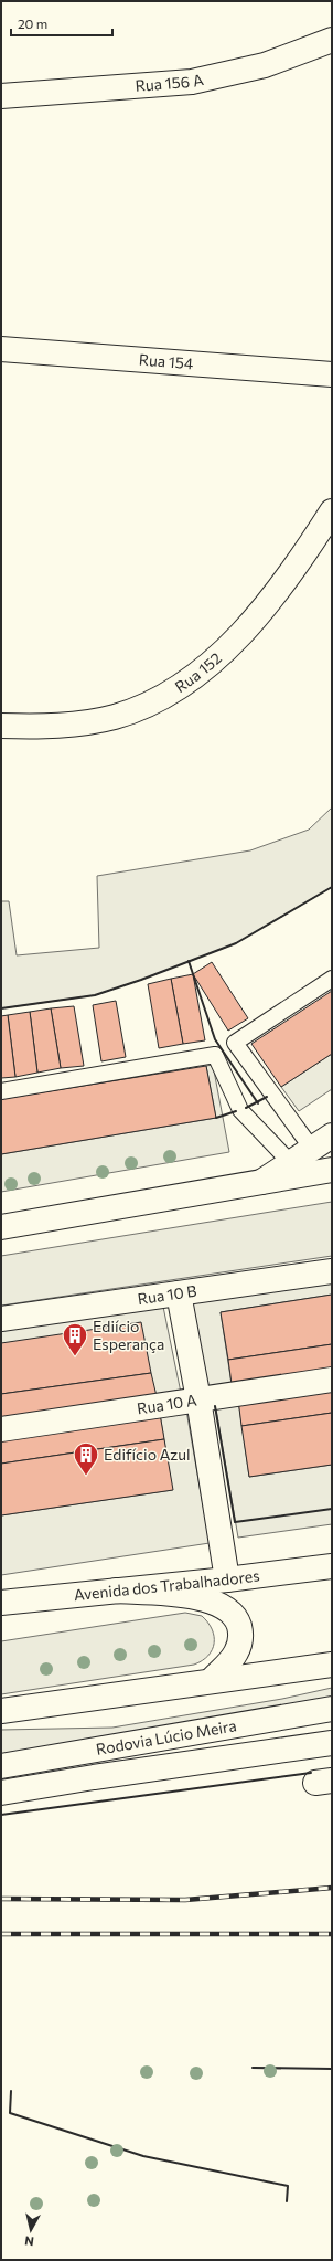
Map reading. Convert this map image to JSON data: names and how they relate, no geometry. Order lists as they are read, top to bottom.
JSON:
{
  "streets": {
    "street": [
      "Rua 156 A",
      "Rua 154",
      "Rua 152",
      "Rua 10 B",
      "Rua 10 A",
      "Avenida dos Trabalhadores",
      "Rodovia Lúcio Meira"
    ]
  },
  "places": {
    "building": ["Ediício Esperança", "Edifício Azul"]
  },
  "scale_bar": "20 m",
  "north": "bottom"
}
